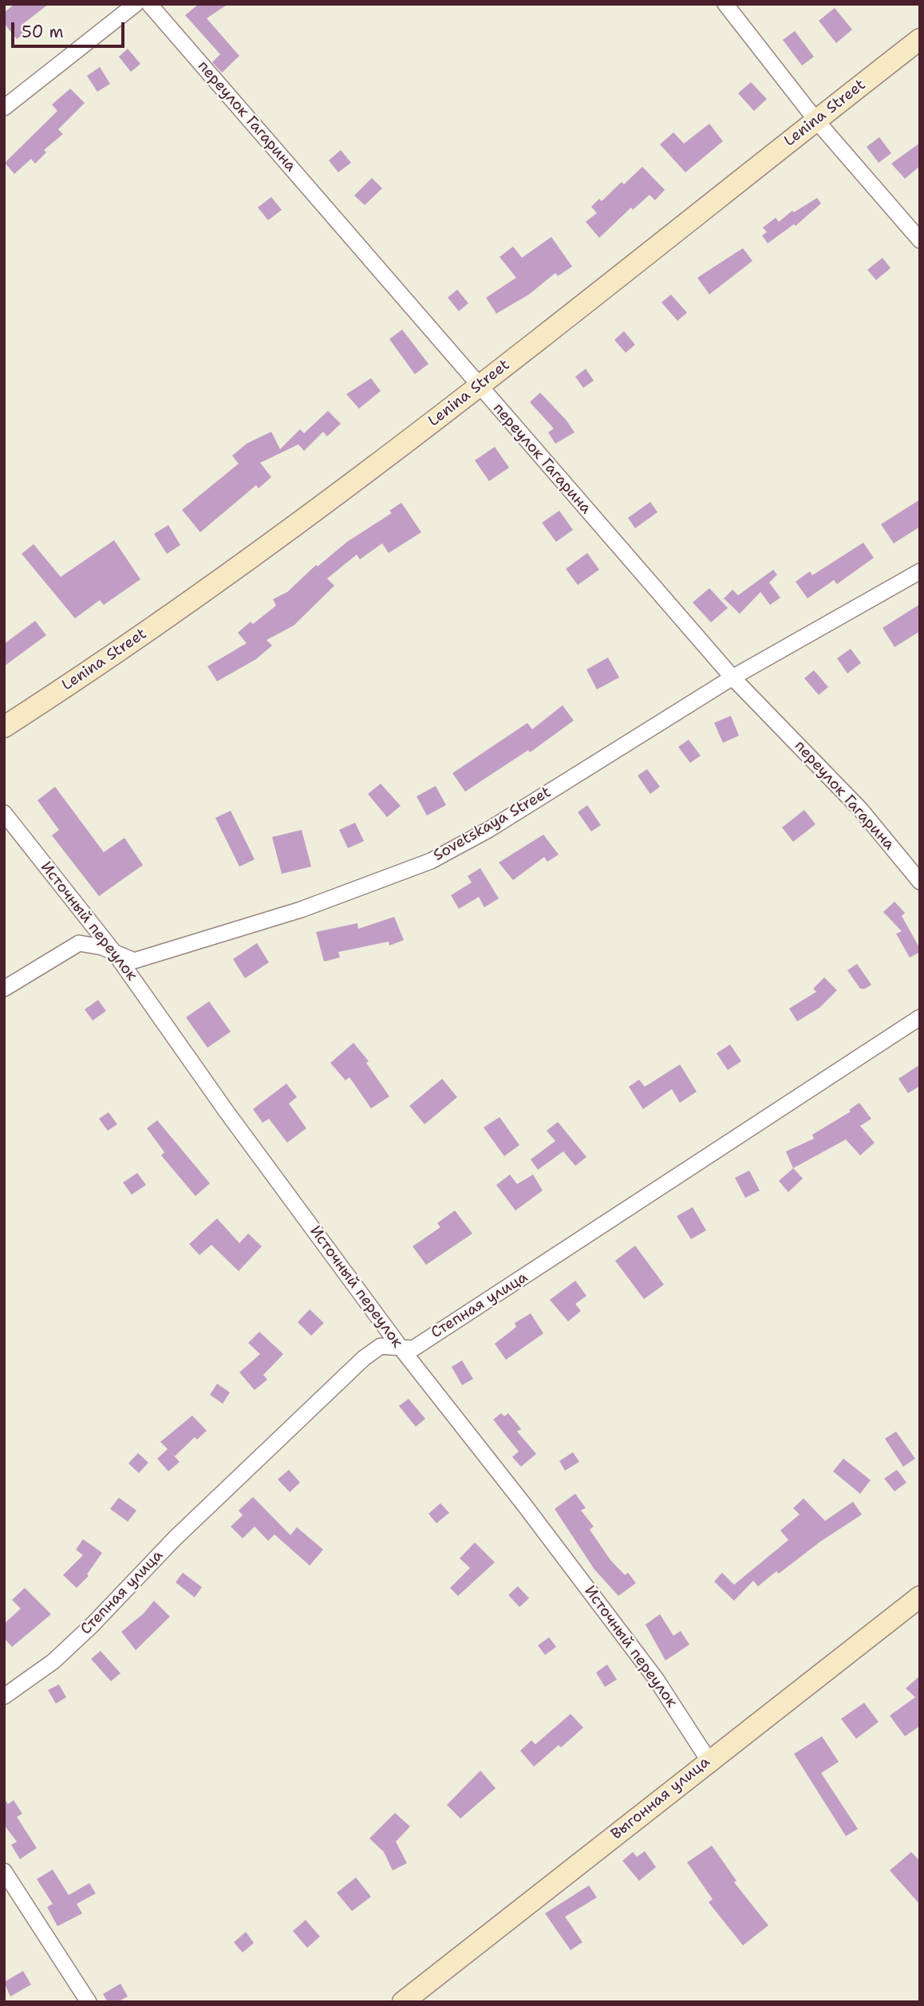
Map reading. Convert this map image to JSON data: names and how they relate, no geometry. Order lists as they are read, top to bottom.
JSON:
{
  "streets": {
    "street": [
      "Lenina Street",
      "переулок Гагарина",
      "Sovetskaya Street",
      "Источный переулок",
      "Степная улица",
      "Выгонная улица"
    ]
  },
  "crossings": [
    ["Lenina Street", "переулок Гагарина"],
    ["переулок Гагарина", "Sovetskaya Street"],
    ["Sovetskaya Street", "Источный переулок"],
    ["Источный переулок", "Степная улица"],
    ["Источный переулок", "Выгонная улица"]
  ],
  "scale_bar": "50 m"
}
